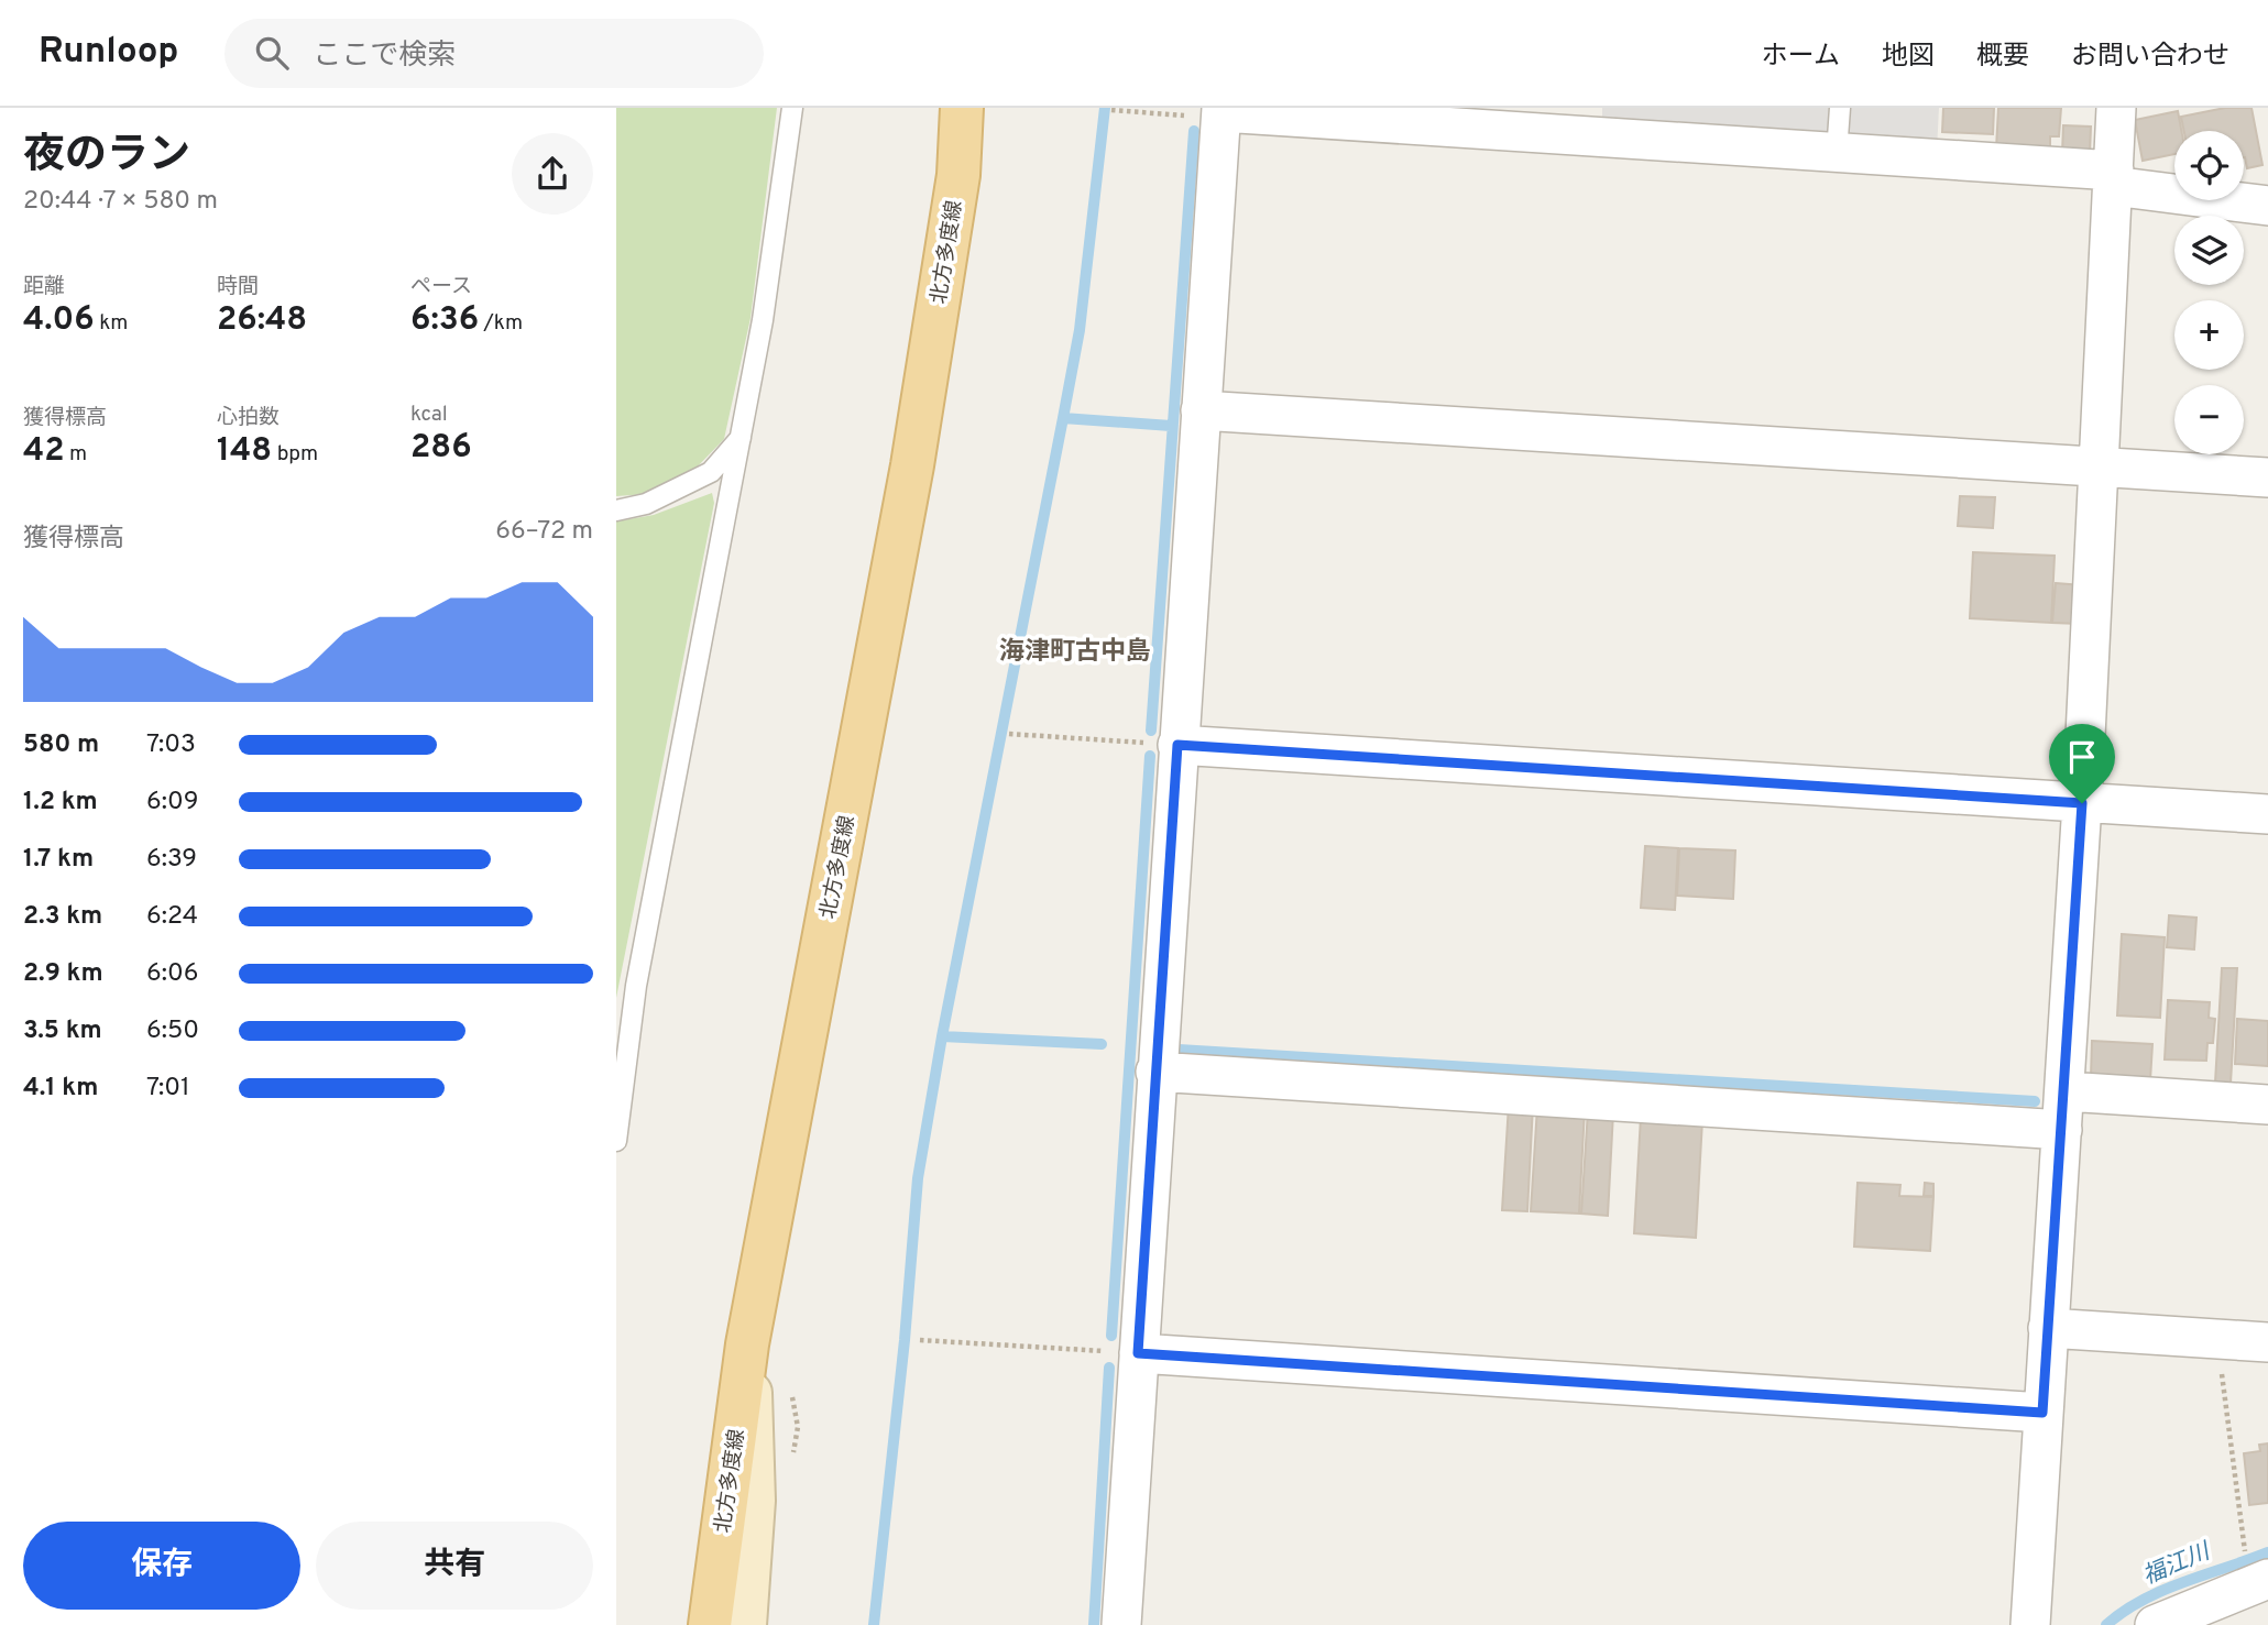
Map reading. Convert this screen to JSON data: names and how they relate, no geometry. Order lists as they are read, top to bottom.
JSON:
{
  "streets": {
    "main road": ["北方多度線"]
  },
  "districts": ["海津町古中島"],
  "water": ["福江川"],
  "page": {
    "header": "Runloop",
    "search": "ここで検索",
    "nav": [
      "ホーム",
      "地図",
      "概要",
      "お問い合わせ"
    ],
    "heading": ["夜のラン", "20:44 · 7 × 580 m"],
    "map_buttons": ["+", "−"],
    "stats": [
      ["距離", "4.06 km"],
      ["時間", "26:48"],
      ["ペース", "6:36 /km"],
      ["獲得標高", "42 m"],
      ["心拍数", "148 bpm"],
      ["kcal", "286"]
    ],
    "chart": ["獲得標高", "66–72 m"],
    "list": [
      {
        "name": "580 m",
        "note": "7:03"
      },
      {
        "name": "1.2 km",
        "note": "6:09"
      },
      {
        "name": "1.7 km",
        "note": "6:39"
      },
      {
        "name": "2.3 km",
        "note": "6:24"
      },
      {
        "name": "2.9 km",
        "note": "6:06"
      },
      {
        "name": "3.5 km",
        "note": "6:50"
      },
      {
        "name": "4.1 km",
        "note": "7:01"
      }
    ],
    "buttons": ["保存", "共有"]
  }
}
